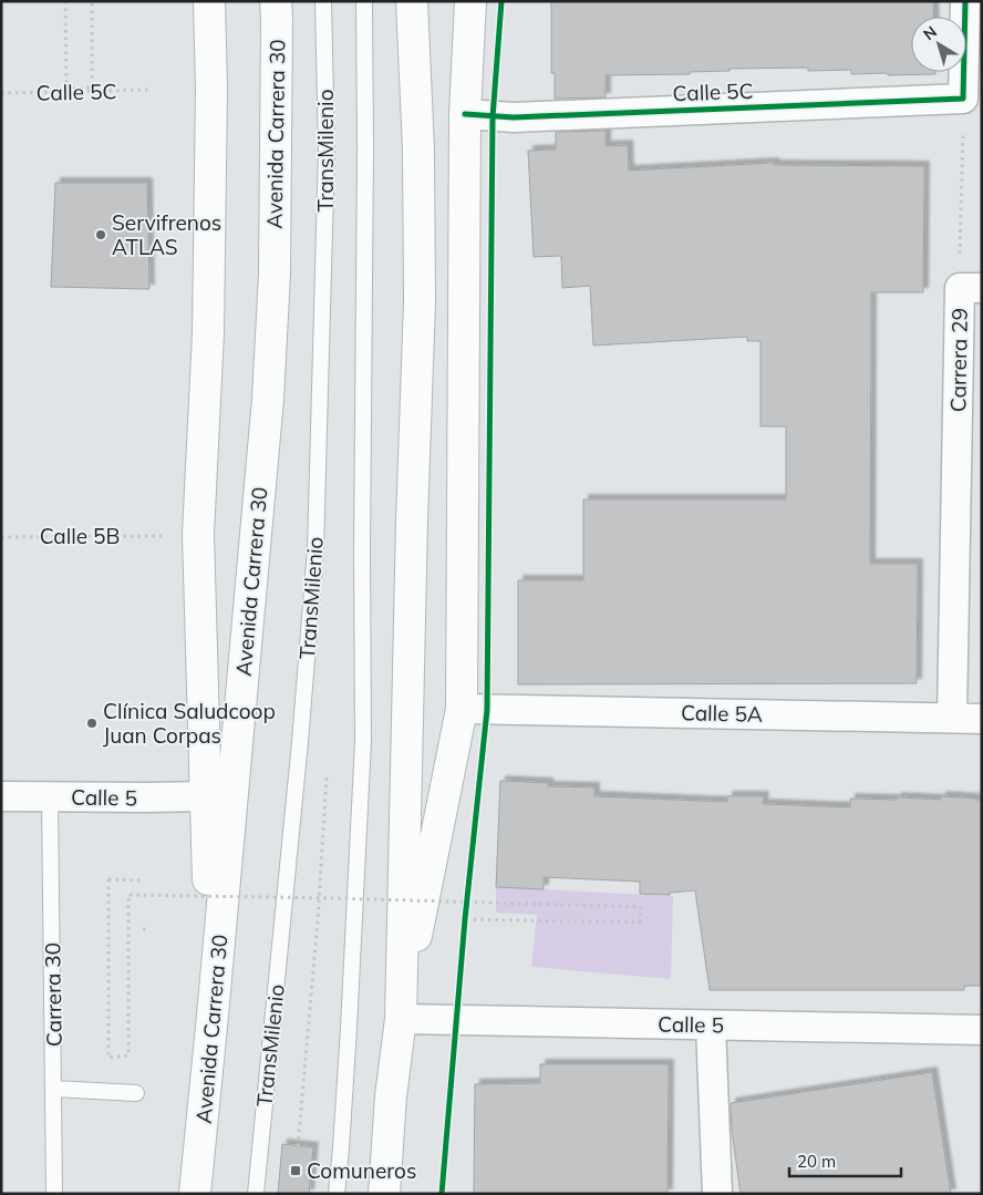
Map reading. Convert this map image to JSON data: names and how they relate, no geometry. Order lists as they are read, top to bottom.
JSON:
{
  "streets": {
    "highway": ["Avenida Carrera 30"],
    "street": [
      "Calle 5C",
      "Carrera 29",
      "Calle 5A",
      "Calle 5"
    ],
    "lane": ["TransMilenio", "Carrera 30"],
    "path": ["Calle 5B"]
  },
  "crossings": [
    ["Calle 5C", "Carrera 29"],
    ["Carrera 29", "Calle 5A"],
    ["Calle 5", "Carrera 30"]
  ],
  "places": {
    "other": ["Servifrenos ATLAS", "Clínica Saludcoop Juan Corpas"],
    "transit": ["Comuneros"]
  },
  "scale_bar": "20 m",
  "north": "top left"
}
